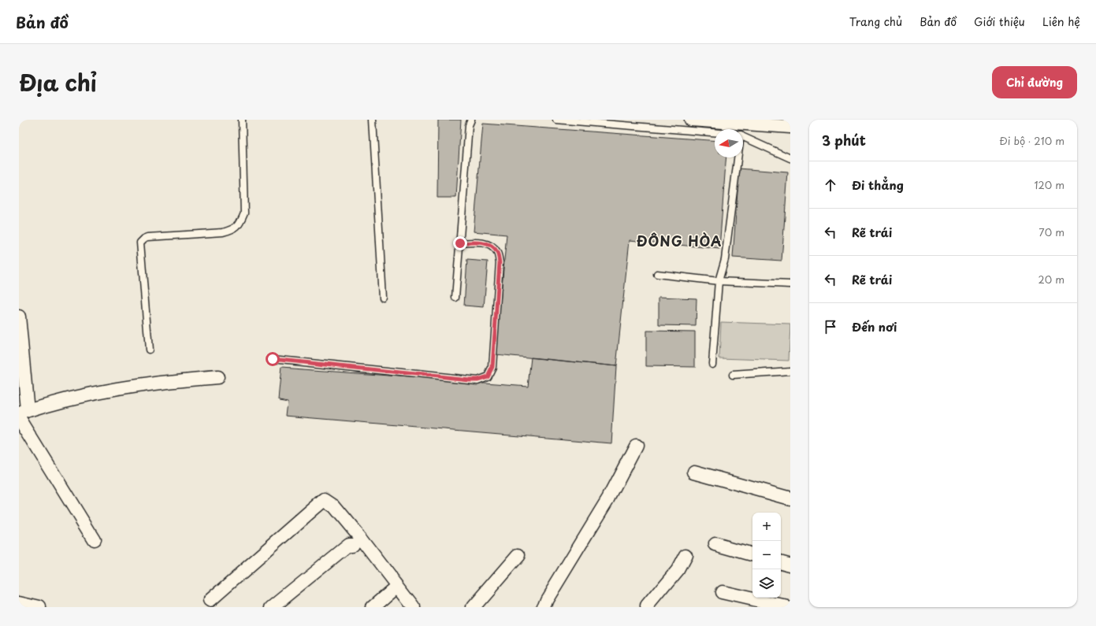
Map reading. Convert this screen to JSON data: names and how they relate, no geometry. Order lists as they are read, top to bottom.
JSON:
{
  "districts": ["ĐÔNG HÒA"],
  "north": "left",
  "page": {
    "header": "Bản đồ",
    "nav": [
      "Trang chủ",
      "Bản đồ",
      "Giới thiệu",
      "Liên hệ"
    ],
    "title": "Địa chỉ",
    "buttons": "Chỉ đường",
    "heading": ["3 phút", "Đi bộ · 210 m"],
    "list": [
      ["Đi thẳng", "120 m"],
      ["Rẽ trái", "70 m"],
      ["Rẽ trái", "20 m"],
      "Đến nơi"
    ],
    "map_buttons": ["+", "−"]
  }
}
